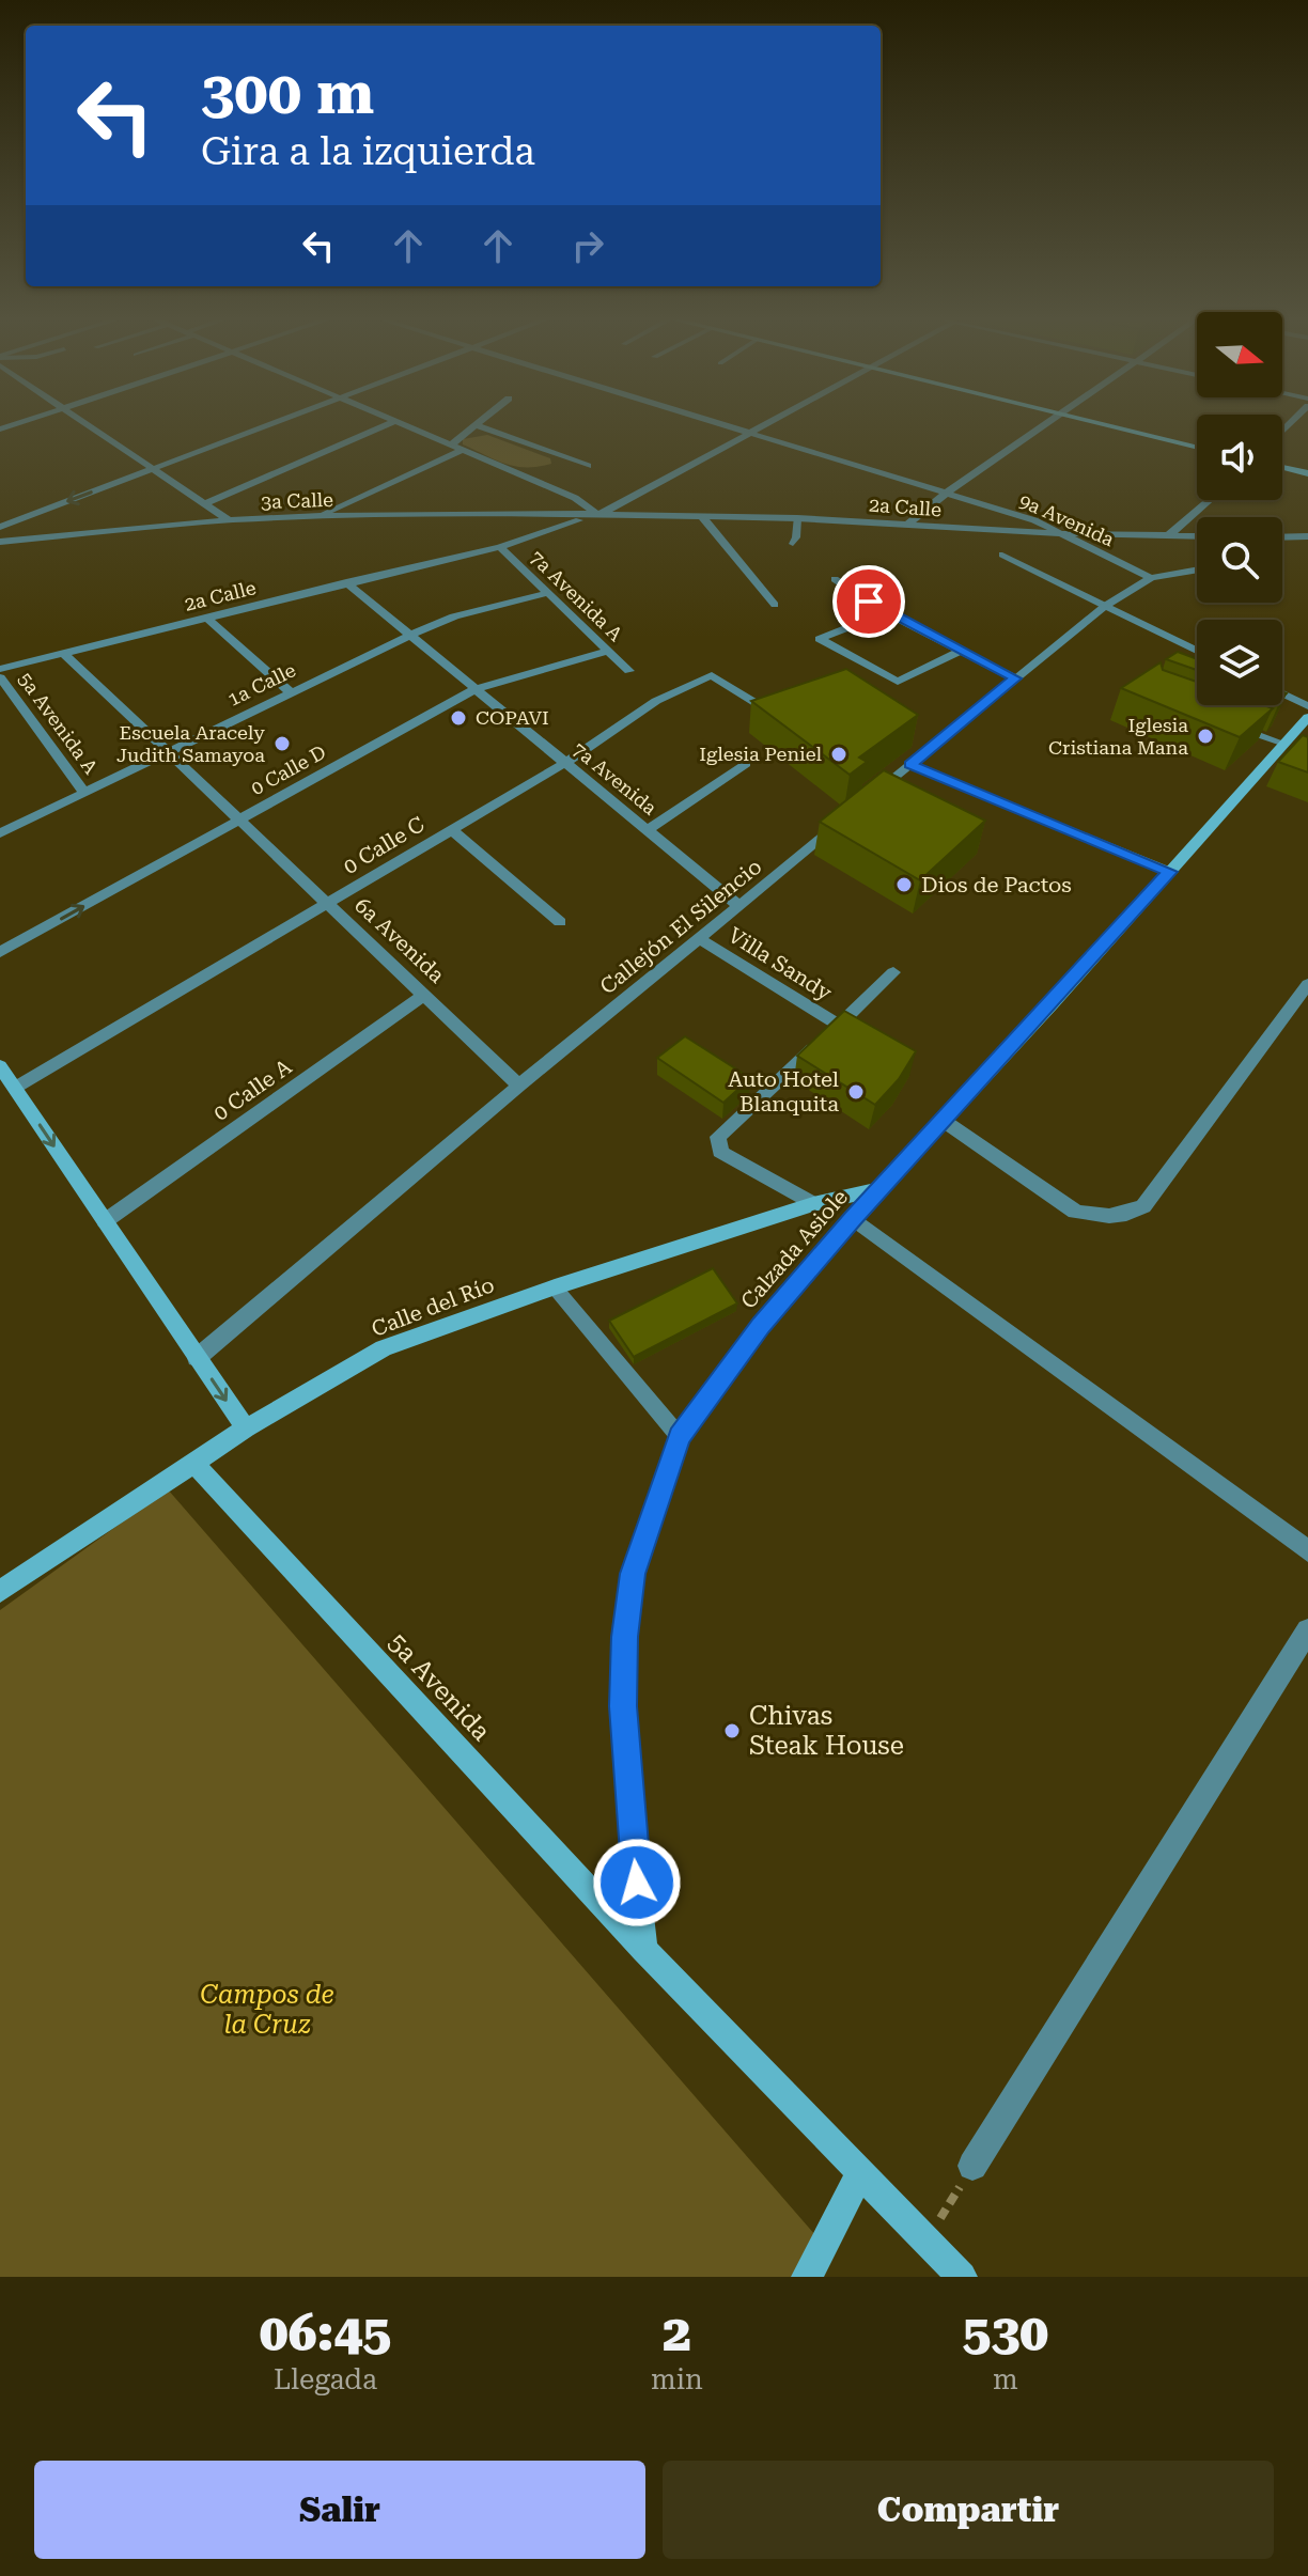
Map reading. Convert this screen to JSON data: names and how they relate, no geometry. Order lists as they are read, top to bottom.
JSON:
{
  "streets": {
    "main road": ["Calzada Asiole", "Calle del Río", "5a Avenida"],
    "street": [
      "3a Calle",
      "2a Calle",
      "9a Avenida",
      "7a Avenida A",
      "1a Calle",
      "5a Avenida A",
      "0 Calle D",
      "7a Avenida",
      "0 Calle C",
      "Callejón El Silencio",
      "6a Avenida",
      "Villa Sandy",
      "0 Calle A"
    ]
  },
  "crossings": [
    ["3a Calle", "2a Calle"],
    ["2a Calle", "9a Avenida"],
    ["2a Calle", "7a Avenida A"],
    ["2a Calle", "7a Avenida"],
    ["2a Calle", "6a Avenida"],
    ["7a Avenida A", "1a Calle"],
    ["7a Avenida A", "0 Calle D"],
    ["1a Calle", "5a Avenida A"],
    ["1a Calle", "7a Avenida"],
    ["1a Calle", "6a Avenida"],
    ["0 Calle D", "7a Avenida"],
    ["0 Calle D", "6a Avenida"],
    ["7a Avenida", "0 Calle C"],
    ["7a Avenida", "Callejón El Silencio"],
    ["0 Calle C", "6a Avenida"],
    ["Callejón El Silencio", "6a Avenida"],
    ["Callejón El Silencio", "Villa Sandy"],
    ["6a Avenida", "0 Calle A"],
    ["Villa Sandy", "Calle del Río"],
    ["Calzada Asiole", "Calle del Río"],
    ["Calzada Asiole", "5a Avenida"],
    ["Calle del Río", "5a Avenida"]
  ],
  "one_way": ["0 Calle D"],
  "parks": ["Campos de la Cruz"],
  "places": [
    "COPAVI",
    "Iglesia Cristiana Mana",
    "Escuela Aracely Judith Samayoa",
    "Iglesia Peniel",
    "Dios de Pactos",
    "Auto Hotel Blanquita",
    "Chivas Steak House"
  ],
  "north": "right",
  "page": {
    "turn": ["300 m", "Gira a la izquierda"],
    "eta": [
      "06:45",
      "Llegada",
      "2",
      "min",
      "530",
      "m"
    ],
    "buttons": ["Salir", "Compartir"]
  }
}
